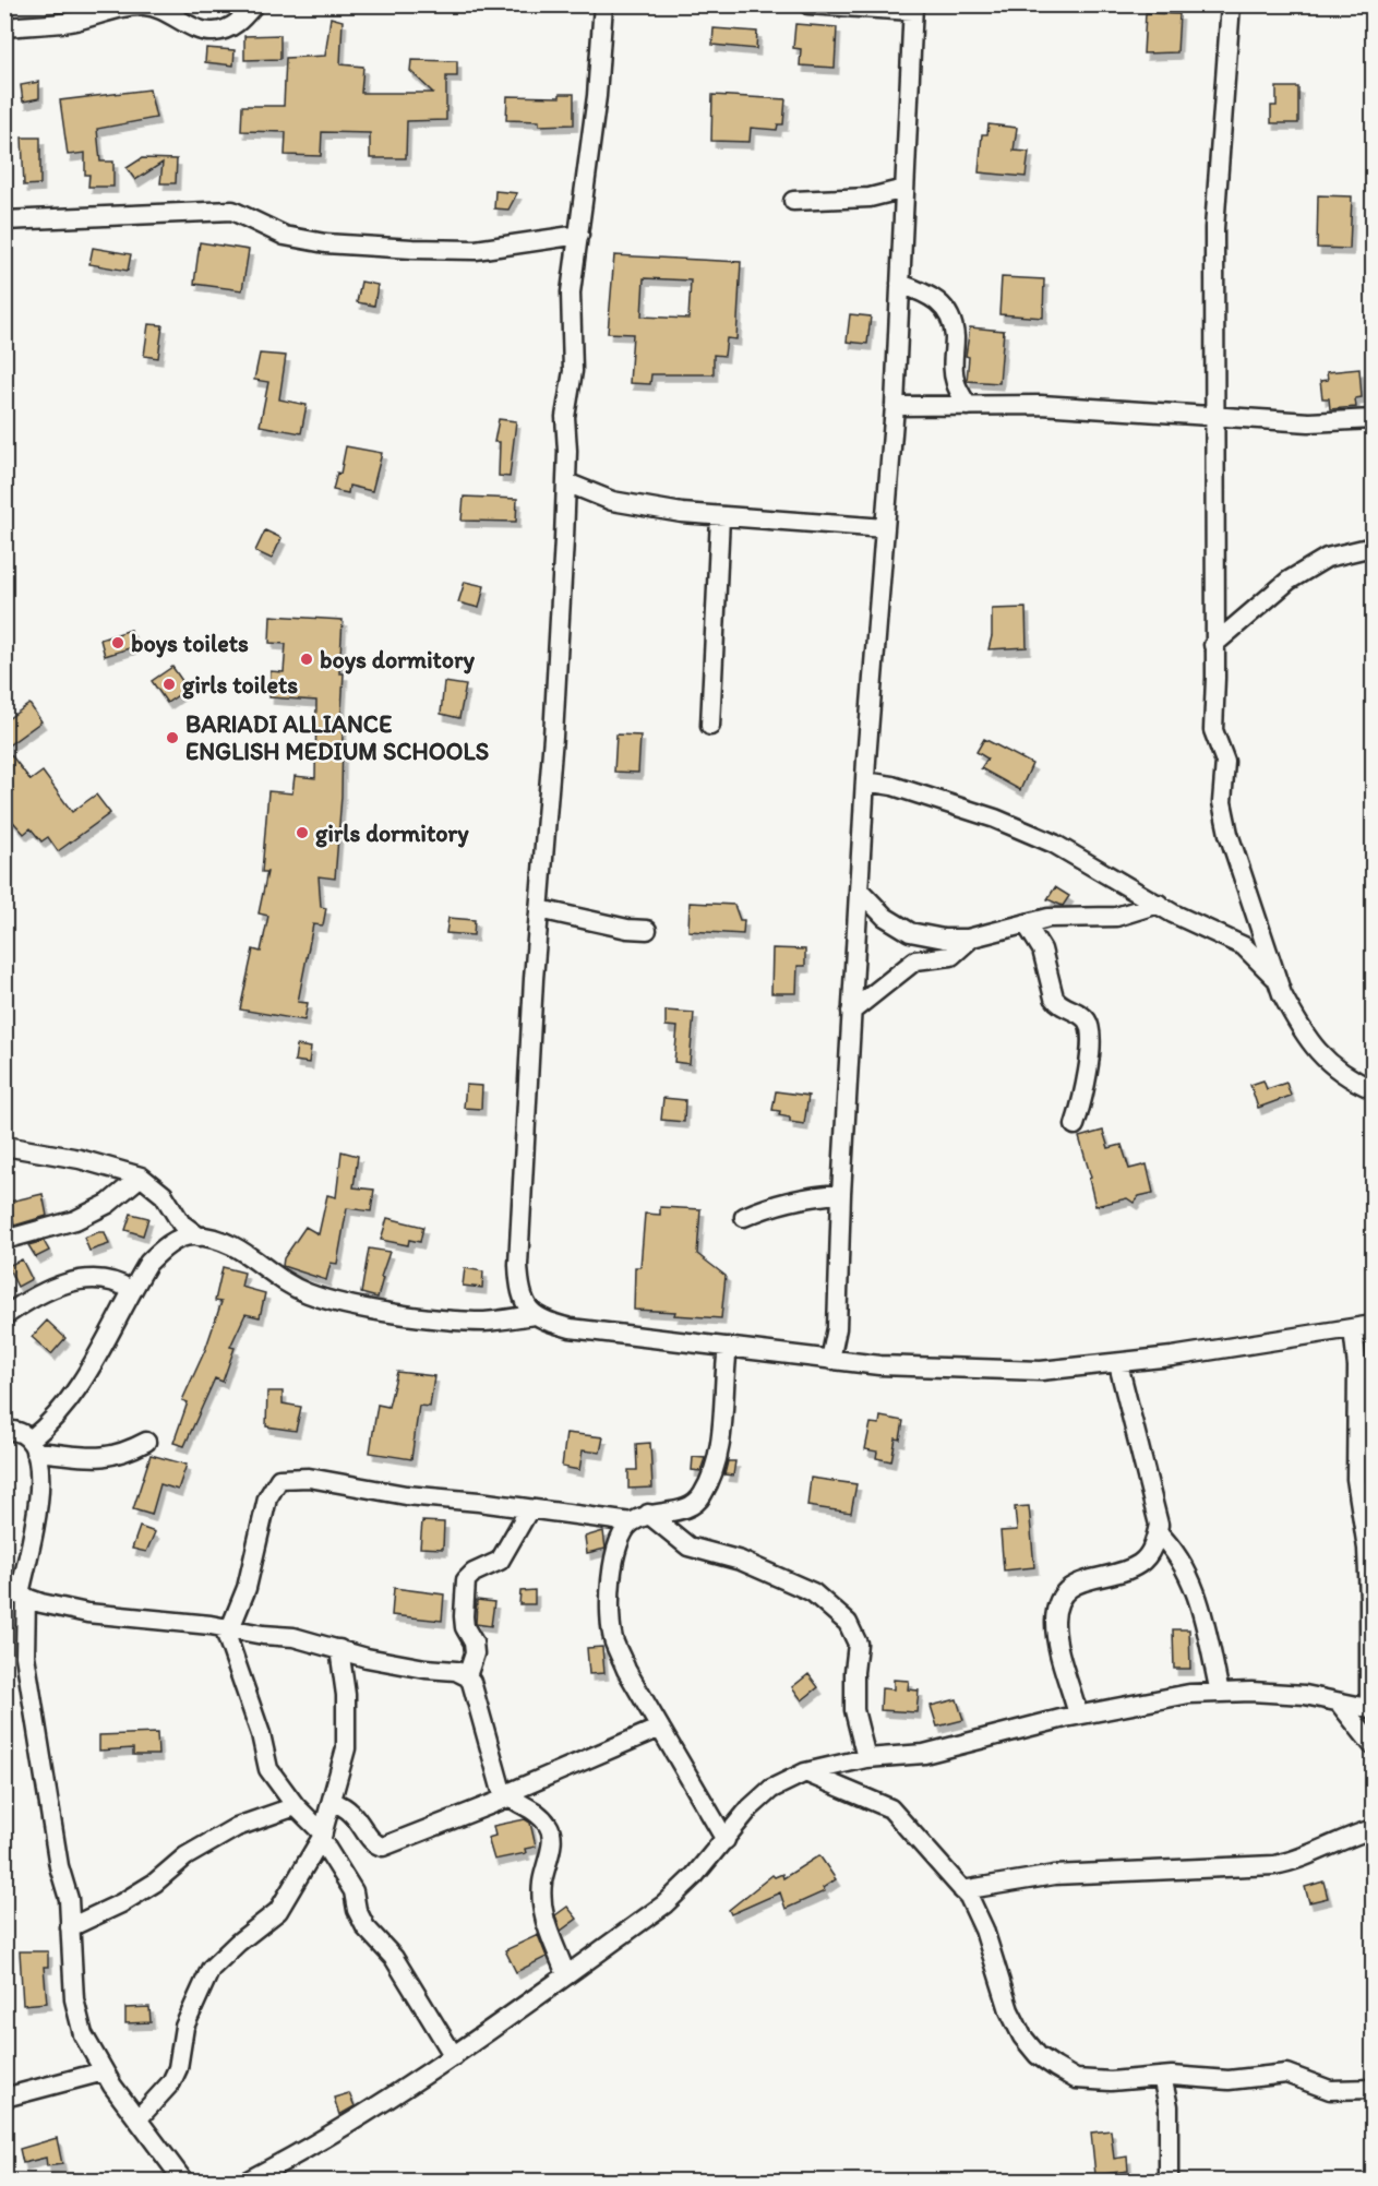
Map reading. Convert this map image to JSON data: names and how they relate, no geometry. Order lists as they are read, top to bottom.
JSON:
{
  "places": [
    "boys toilets",
    "boys dormitory",
    "girls toilets",
    "BARIADI ALLIANCE ENGLISH MEDIUM SCHOOLS",
    "girls dormitory"
  ]
}
